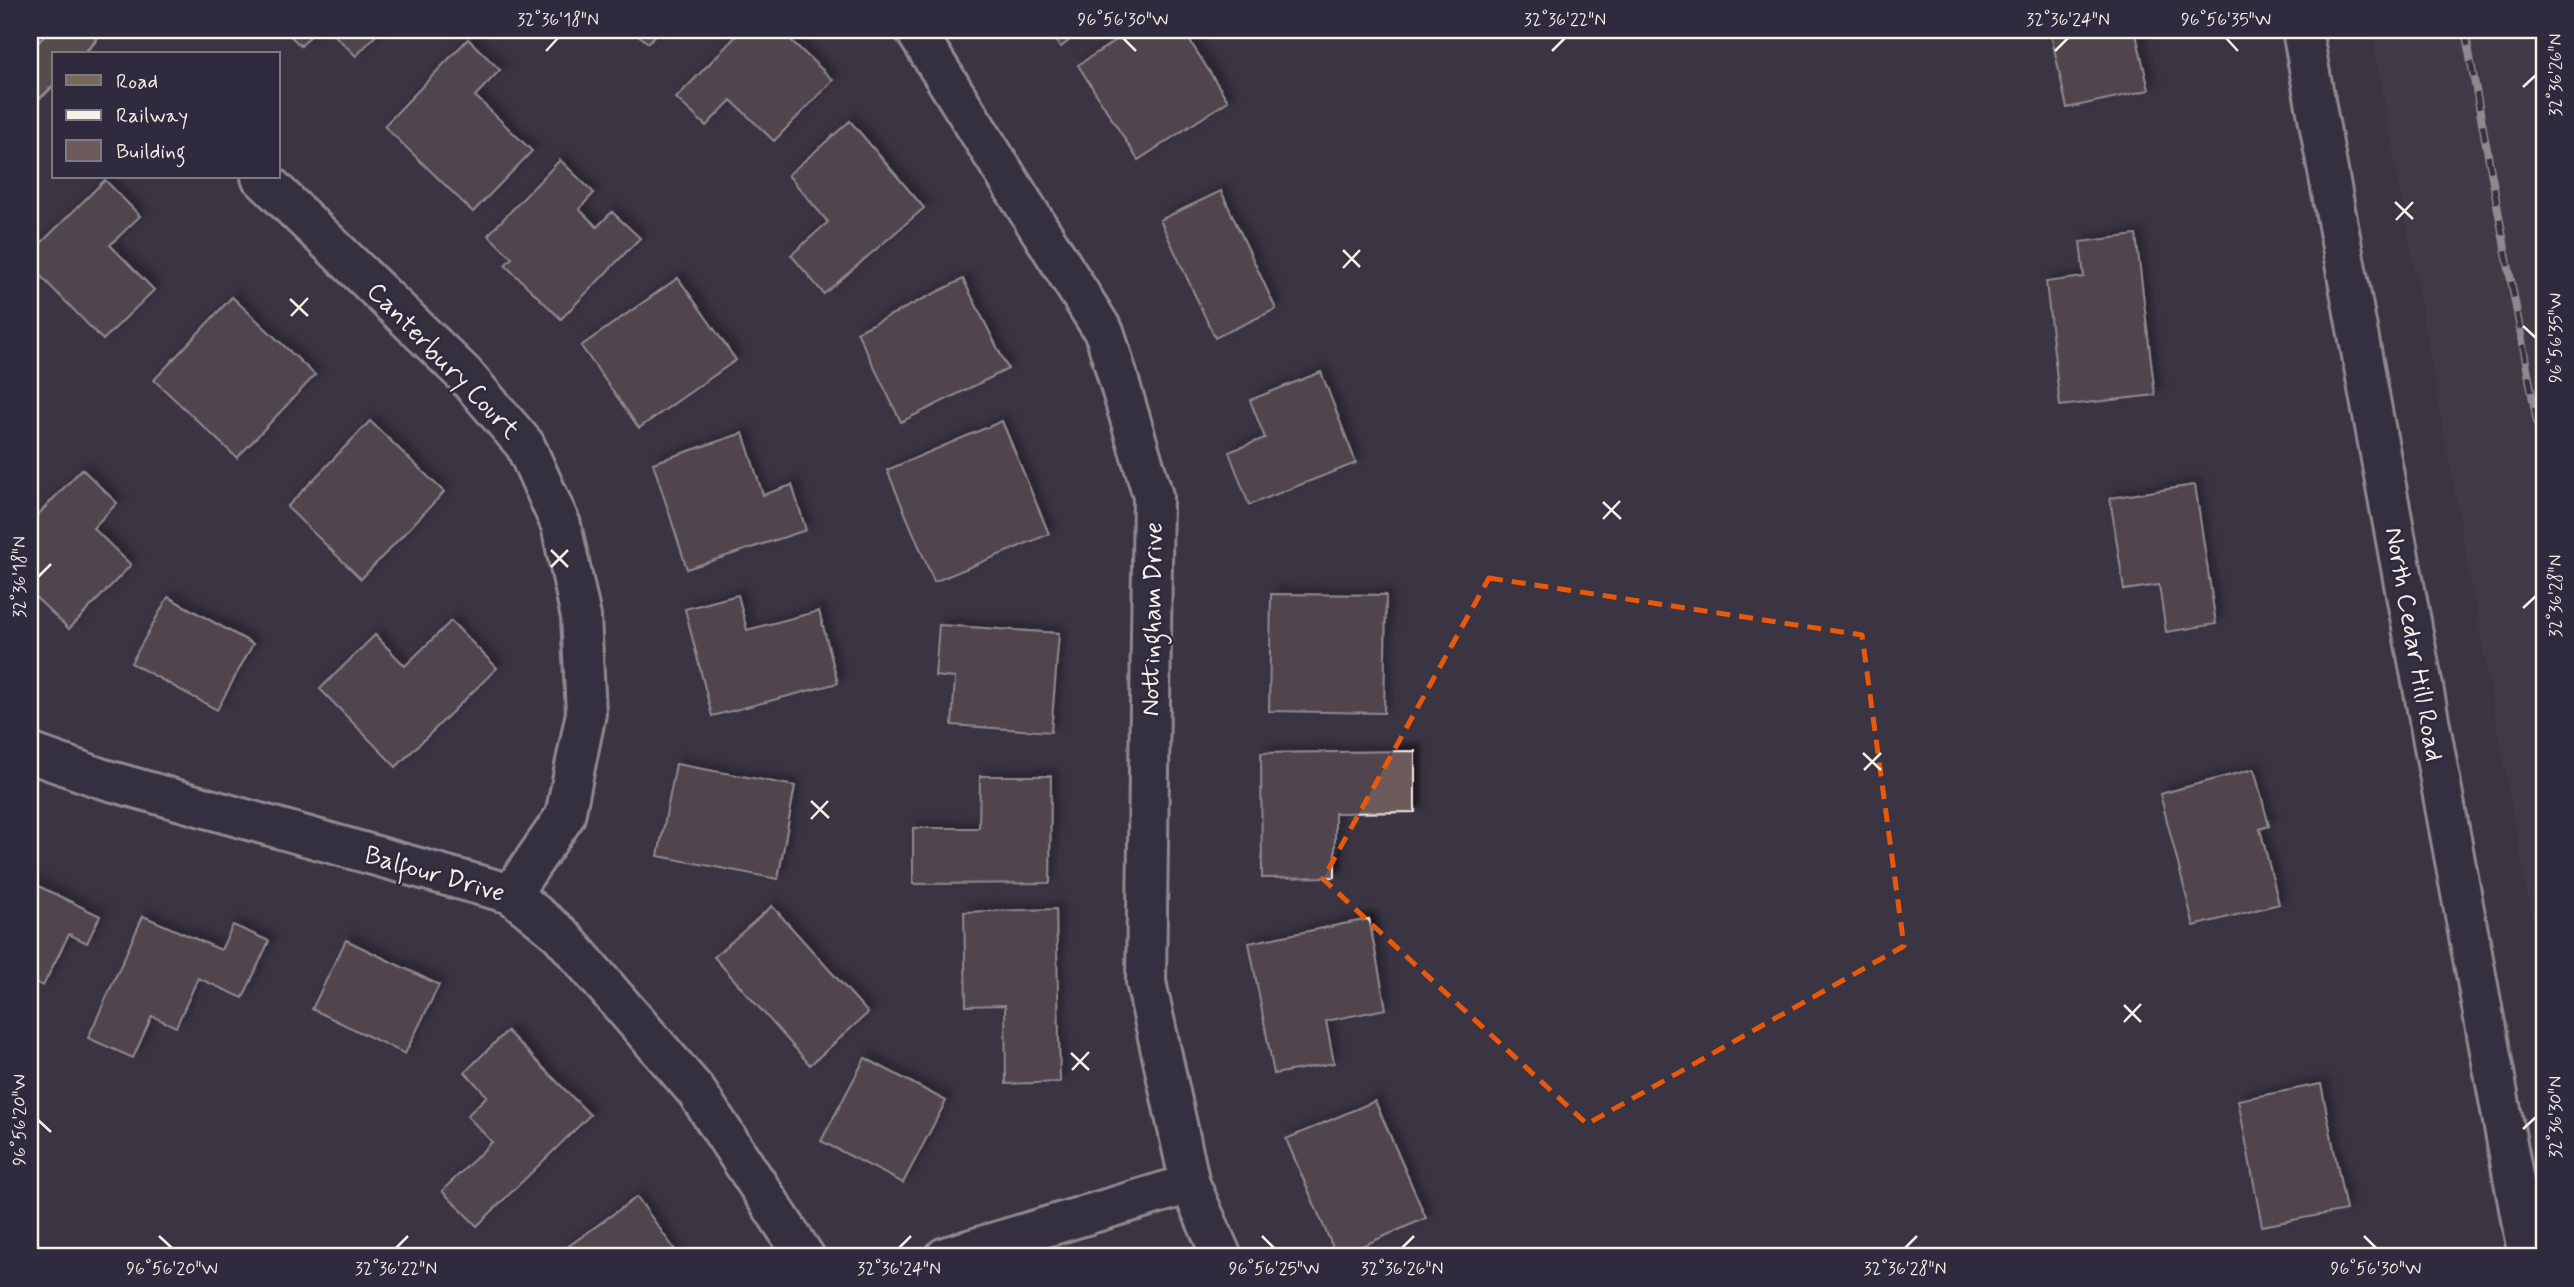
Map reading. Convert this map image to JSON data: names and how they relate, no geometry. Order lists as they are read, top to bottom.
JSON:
{
  "streets": {
    "street": [
      "Canterbury Court",
      "Nottingham Drive",
      "North Cedar Hill Road",
      "Balfour Drive"
    ]
  },
  "crossings": [
    ["Canterbury Court", "Balfour Drive"]
  ],
  "legend": ["Road", "Railway", "Building"],
  "coordinates": [
    "32°36'18\"N",
    "96°56'30\"W",
    "32°36'22\"N",
    "32°36'24\"N",
    "96°56'35\"W",
    "32°36'26\"N",
    "32°36'28\"N",
    "32°36'30\"N",
    "96°56'20\"W",
    "96°56'25\"W"
  ]
}
